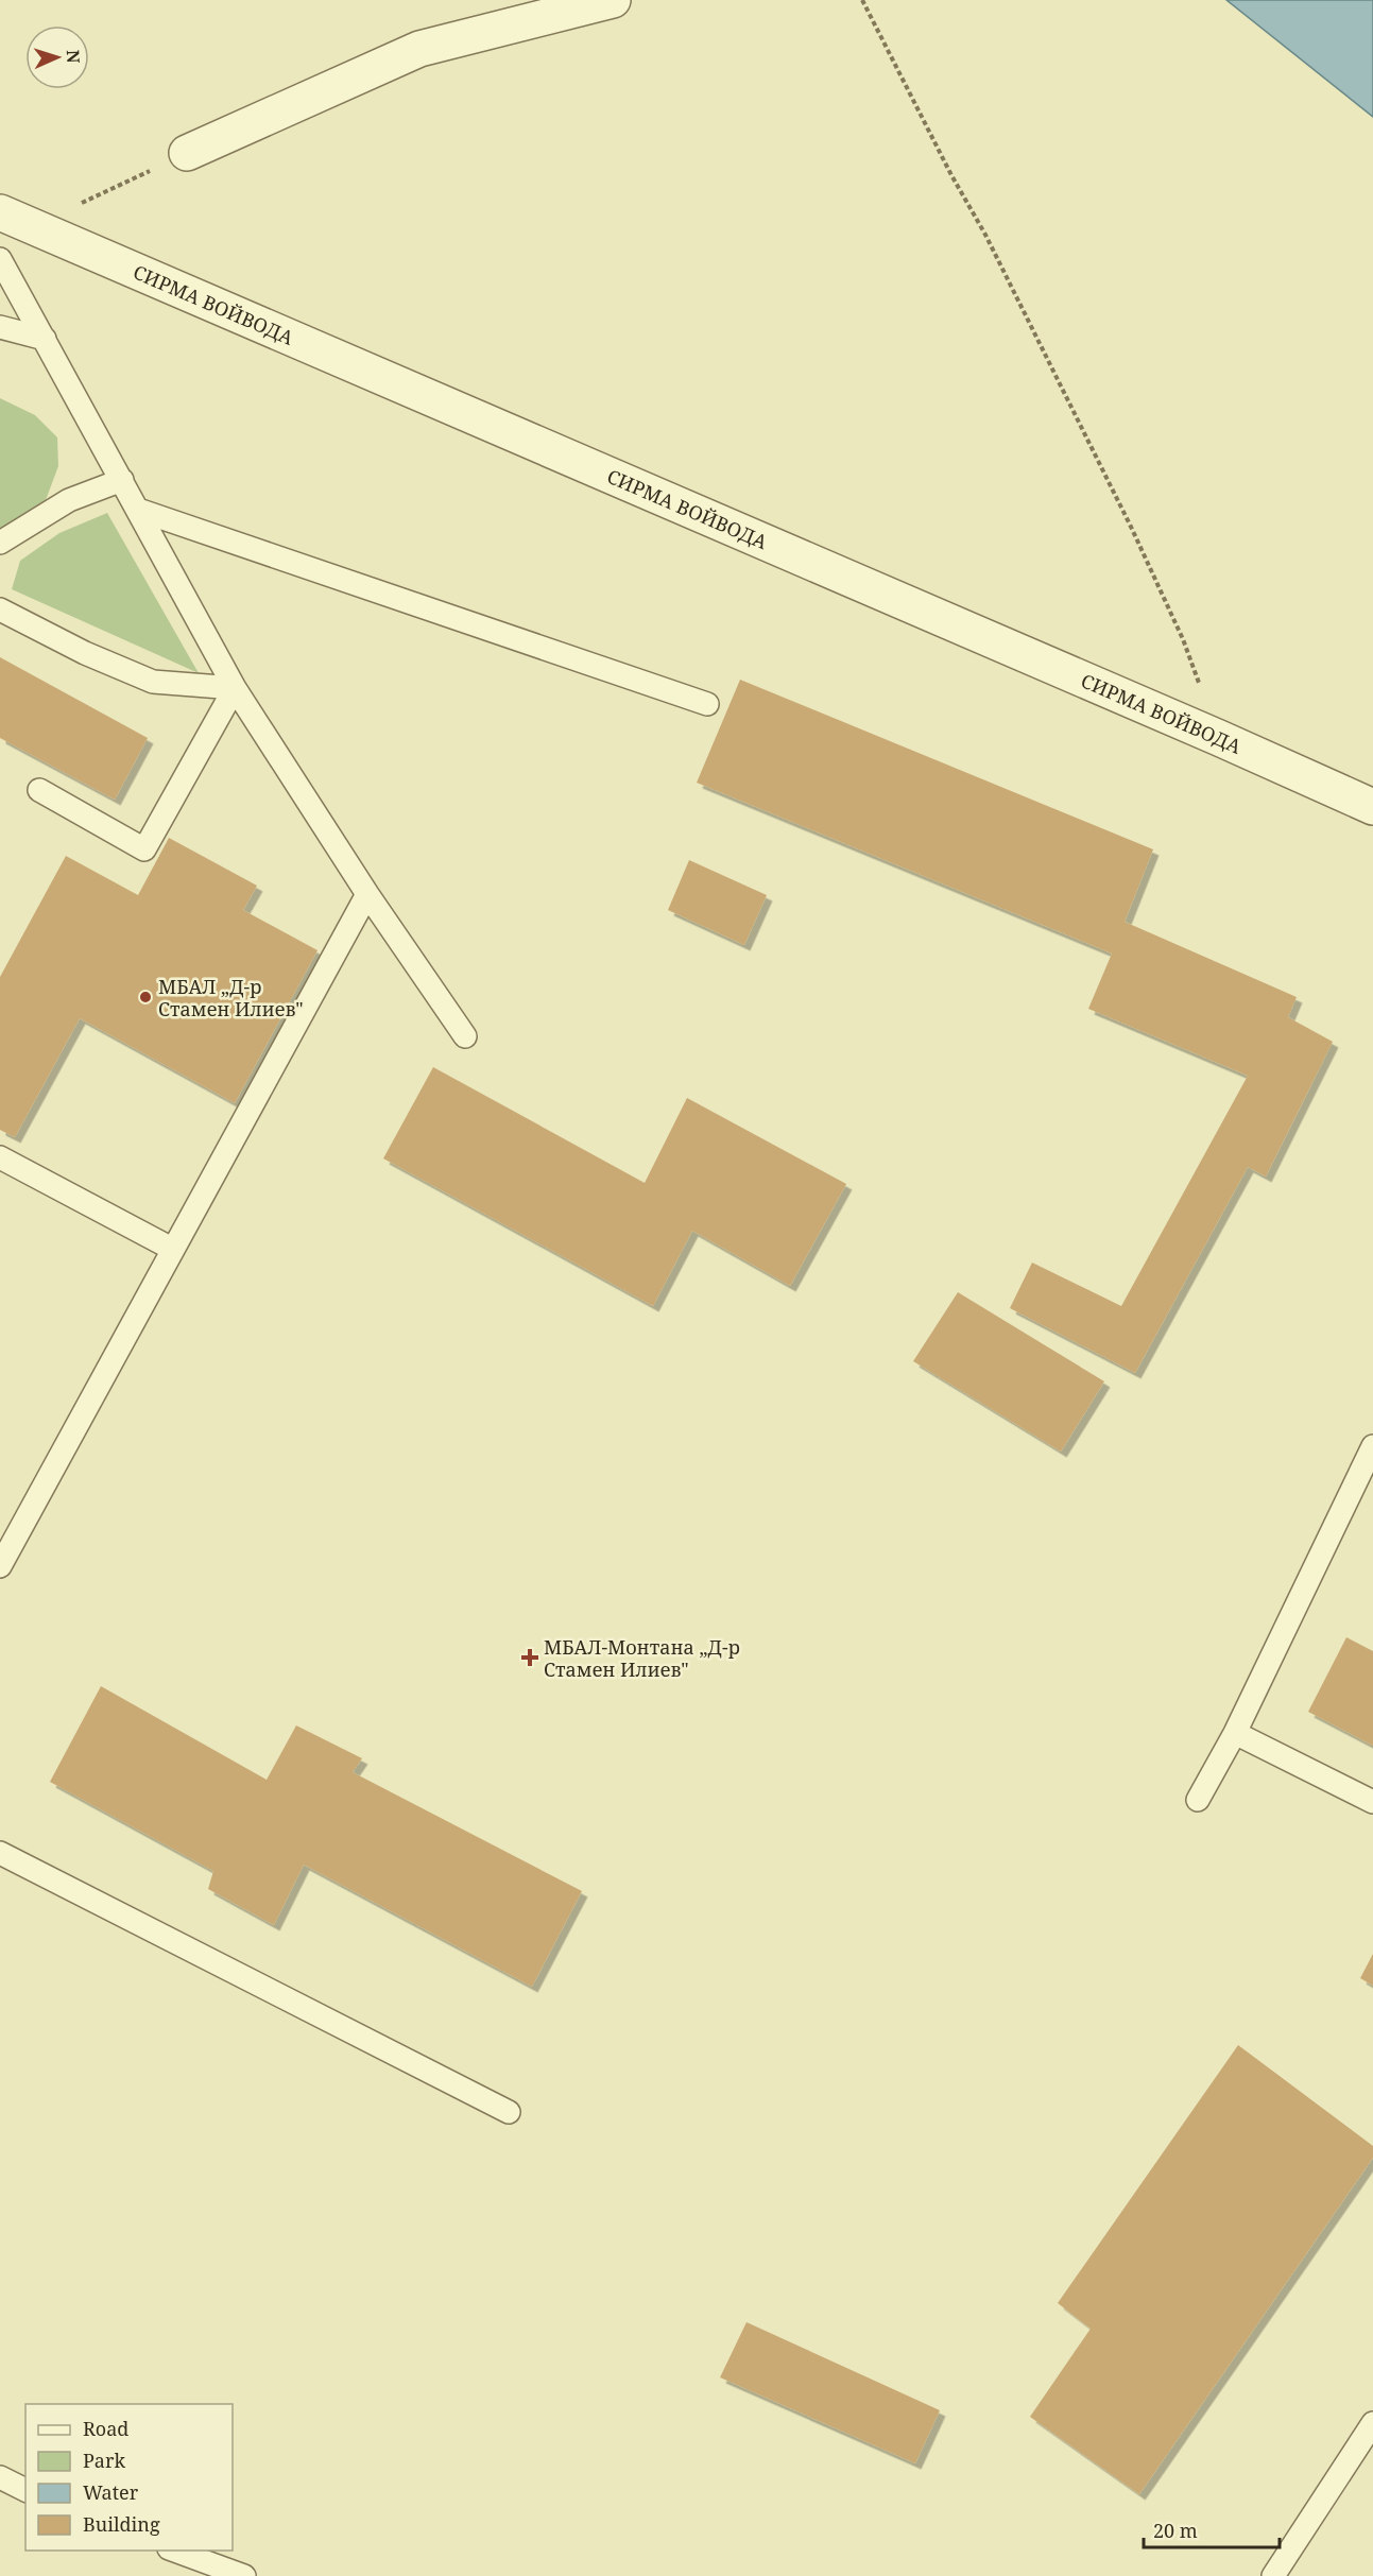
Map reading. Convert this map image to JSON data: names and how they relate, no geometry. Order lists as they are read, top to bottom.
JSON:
{
  "streets": {
    "street": ["СИРМА ВОЙВОДА"]
  },
  "places": {
    "other": ["МБАЛ „Д-р Стамен Илиев\""],
    "health": ["МБАЛ-Монтана „Д-р Стамен Илиев\""]
  },
  "legend": [
    "Road",
    "Park",
    "Water",
    "Building"
  ],
  "scale_bar": "20 m",
  "north": "right"
}
